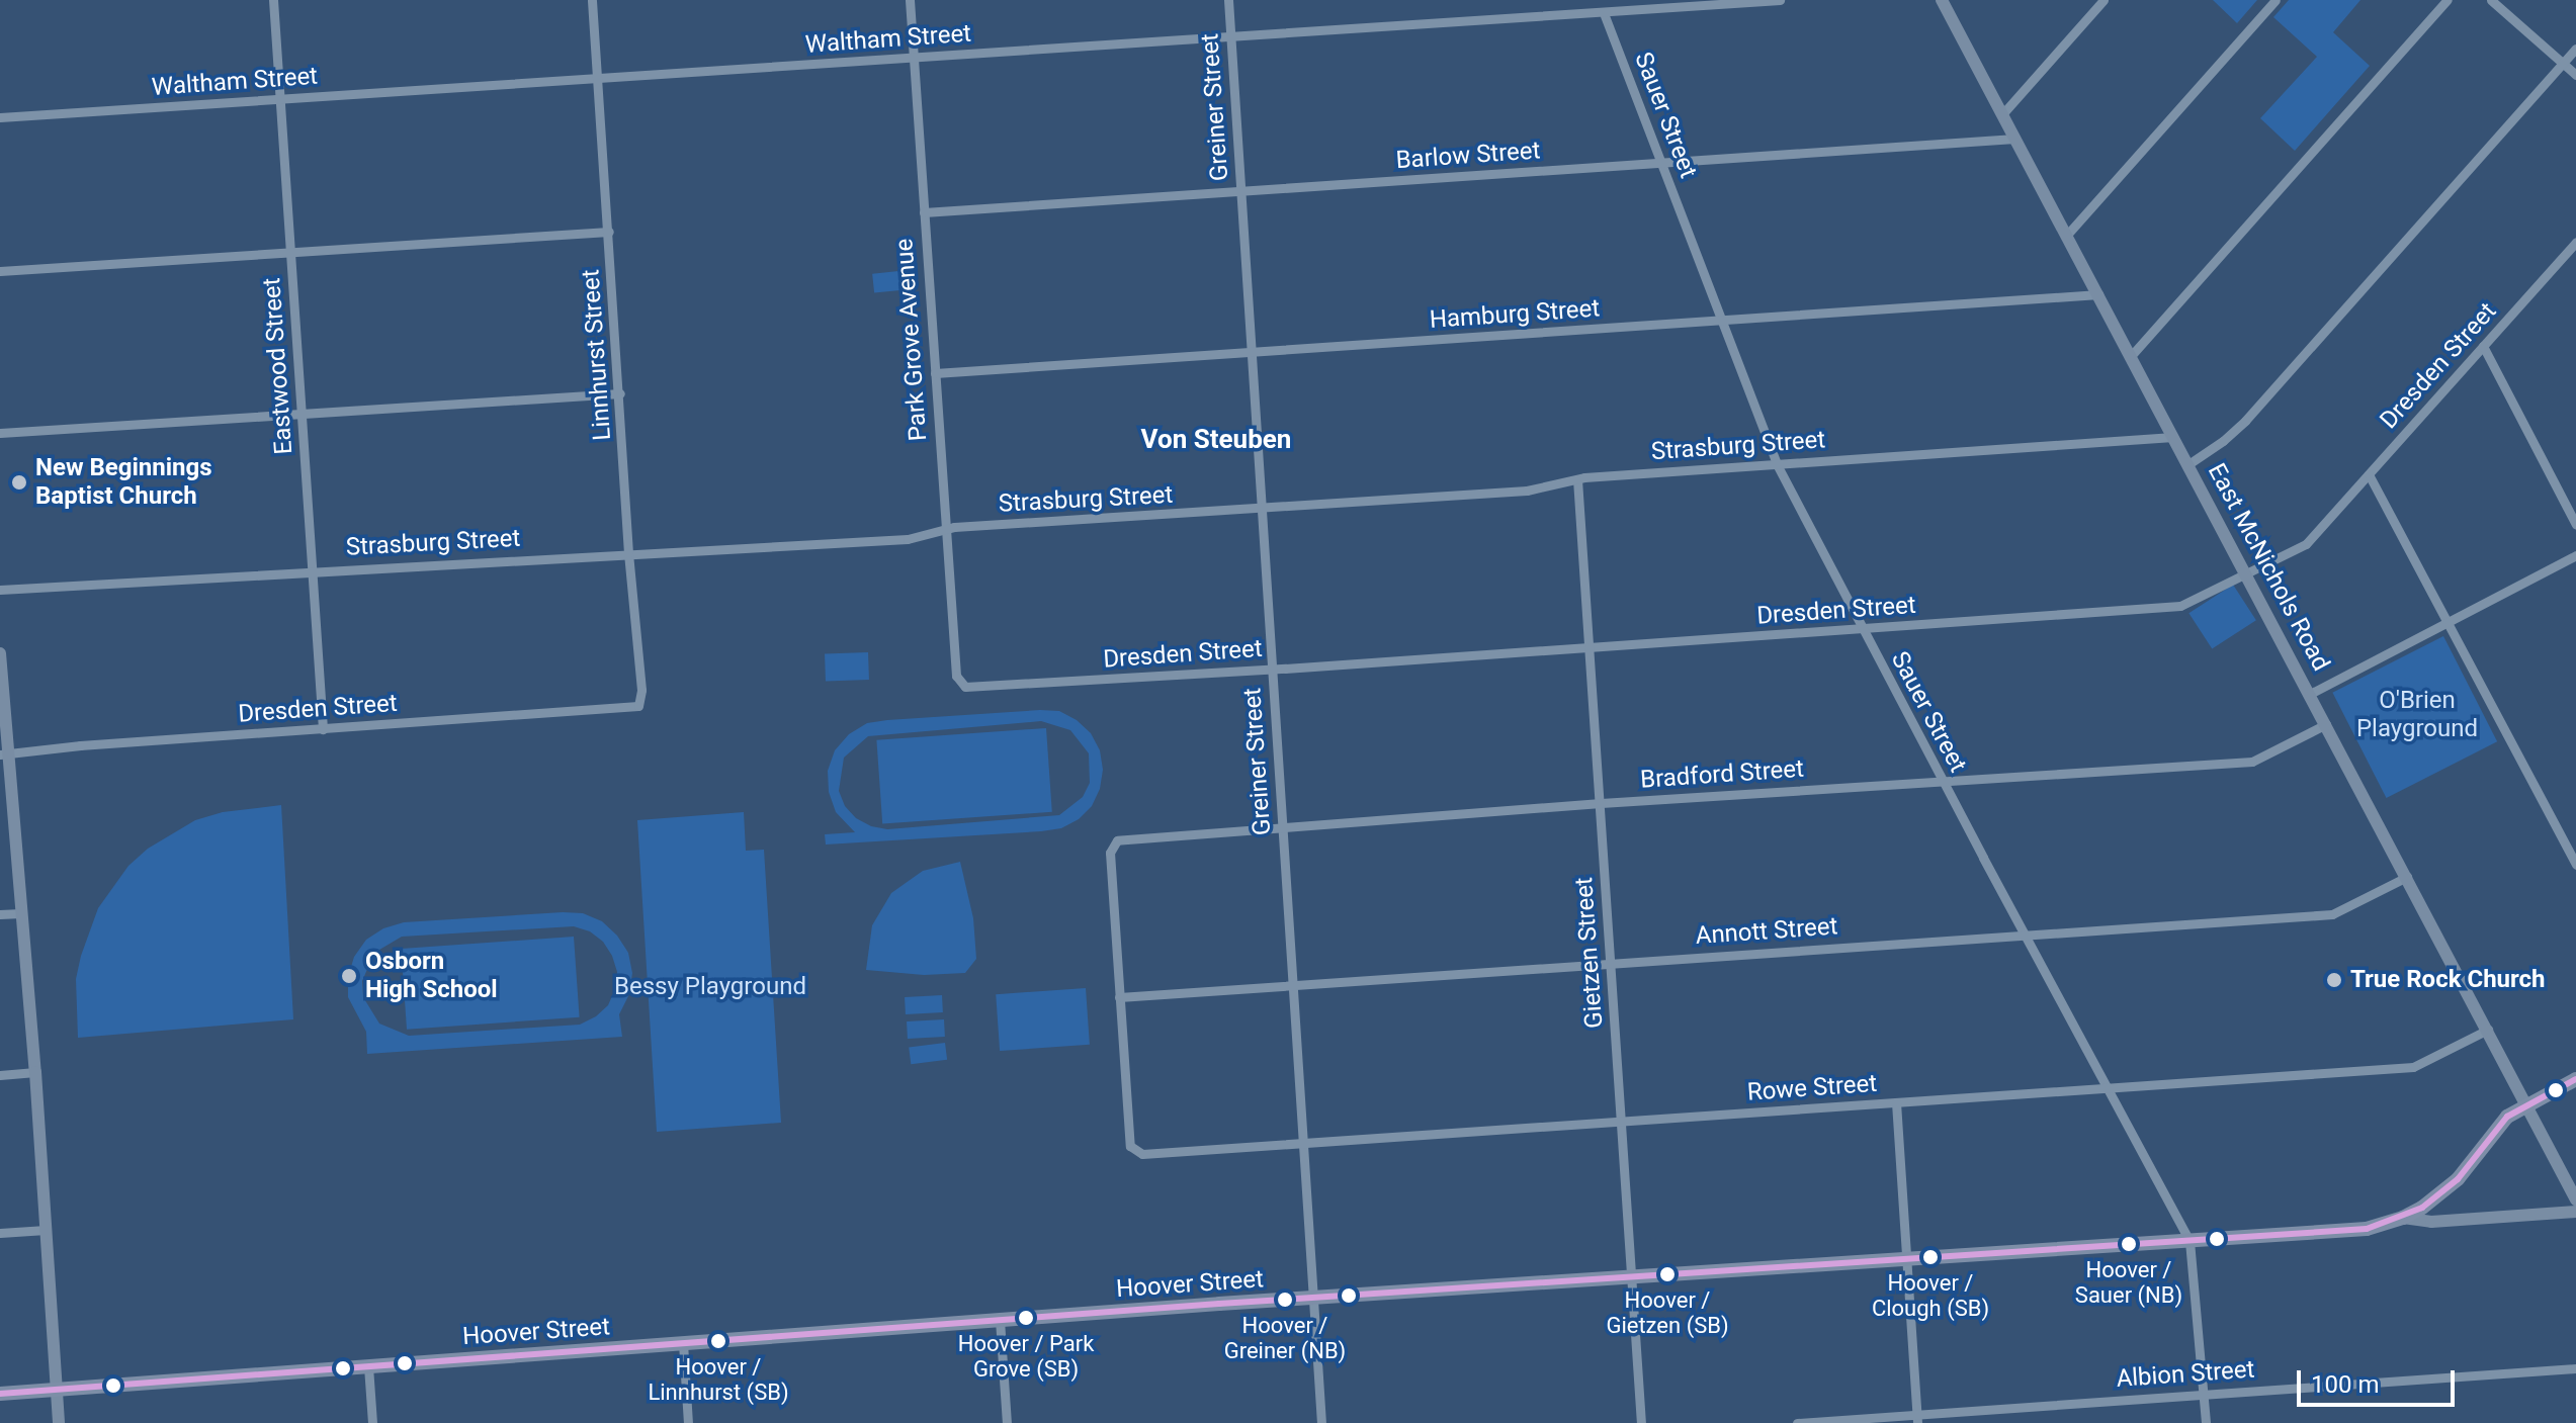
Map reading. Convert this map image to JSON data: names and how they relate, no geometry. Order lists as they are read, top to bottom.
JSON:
{
  "streets": {
    "main road": ["Hoover Street"],
    "street": [
      "Waltham Street",
      "Greiner Street",
      "Sauer Street",
      "Barlow Street",
      "Hamburg Street",
      "Park Grove Avenue",
      "Linnhurst Street",
      "Eastwood Street",
      "Dresden Street",
      "Strasburg Street",
      "East McNichols Road",
      "Bradford Street",
      "Annott Street",
      "Gietzen Street",
      "Rowe Street",
      "Albion Street"
    ]
  },
  "crossings": [
    ["Waltham Street", "Greiner Street"],
    ["Waltham Street", "Sauer Street"],
    ["Waltham Street", "Park Grove Avenue"],
    ["Waltham Street", "Linnhurst Street"],
    ["Waltham Street", "Eastwood Street"],
    ["Greiner Street", "Barlow Street"],
    ["Greiner Street", "Hamburg Street"],
    ["Greiner Street", "Dresden Street"],
    ["Greiner Street", "Strasburg Street"],
    ["Greiner Street", "Bradford Street"],
    ["Greiner Street", "Annott Street"],
    ["Greiner Street", "Rowe Street"],
    ["Greiner Street", "Hoover Street"],
    ["Sauer Street", "Barlow Street"],
    ["Sauer Street", "Hamburg Street"],
    ["Sauer Street", "Dresden Street"],
    ["Sauer Street", "Strasburg Street"],
    ["Sauer Street", "Bradford Street"],
    ["Sauer Street", "Annott Street"],
    ["Sauer Street", "Rowe Street"],
    ["Sauer Street", "Hoover Street"],
    ["Sauer Street", "Albion Street"],
    ["Barlow Street", "Park Grove Avenue"],
    ["Barlow Street", "East McNichols Road"],
    ["Hamburg Street", "Park Grove Avenue"],
    ["Hamburg Street", "East McNichols Road"],
    ["Park Grove Avenue", "Dresden Street"],
    ["Park Grove Avenue", "Strasburg Street"],
    ["Linnhurst Street", "Dresden Street"],
    ["Linnhurst Street", "Strasburg Street"],
    ["Eastwood Street", "Dresden Street"],
    ["Eastwood Street", "Strasburg Street"],
    ["Dresden Street", "East McNichols Road"],
    ["Dresden Street", "Gietzen Street"],
    ["Strasburg Street", "East McNichols Road"],
    ["Strasburg Street", "Gietzen Street"],
    ["East McNichols Road", "Bradford Street"],
    ["East McNichols Road", "Annott Street"],
    ["East McNichols Road", "Rowe Street"],
    ["Bradford Street", "Annott Street"],
    ["Bradford Street", "Gietzen Street"],
    ["Bradford Street", "Rowe Street"],
    ["Annott Street", "Gietzen Street"],
    ["Annott Street", "Rowe Street"],
    ["Gietzen Street", "Rowe Street"],
    ["Gietzen Street", "Hoover Street"]
  ],
  "districts": ["Von Steuben"],
  "parks": ["O'Brien Playground", "Bessy Playground"],
  "places": [
    "New Beginnings Baptist Church",
    "Osborn High School",
    "True Rock Church",
    "Hoover / Sauer (NB)",
    "Hoover / Clough (SB)",
    "Hoover / Gietzen (SB)",
    "Hoover / Greiner (NB)",
    "Hoover / Park Grove (SB)",
    "Hoover / Linnhurst (SB)"
  ],
  "scale_bar": "100 m"
}
